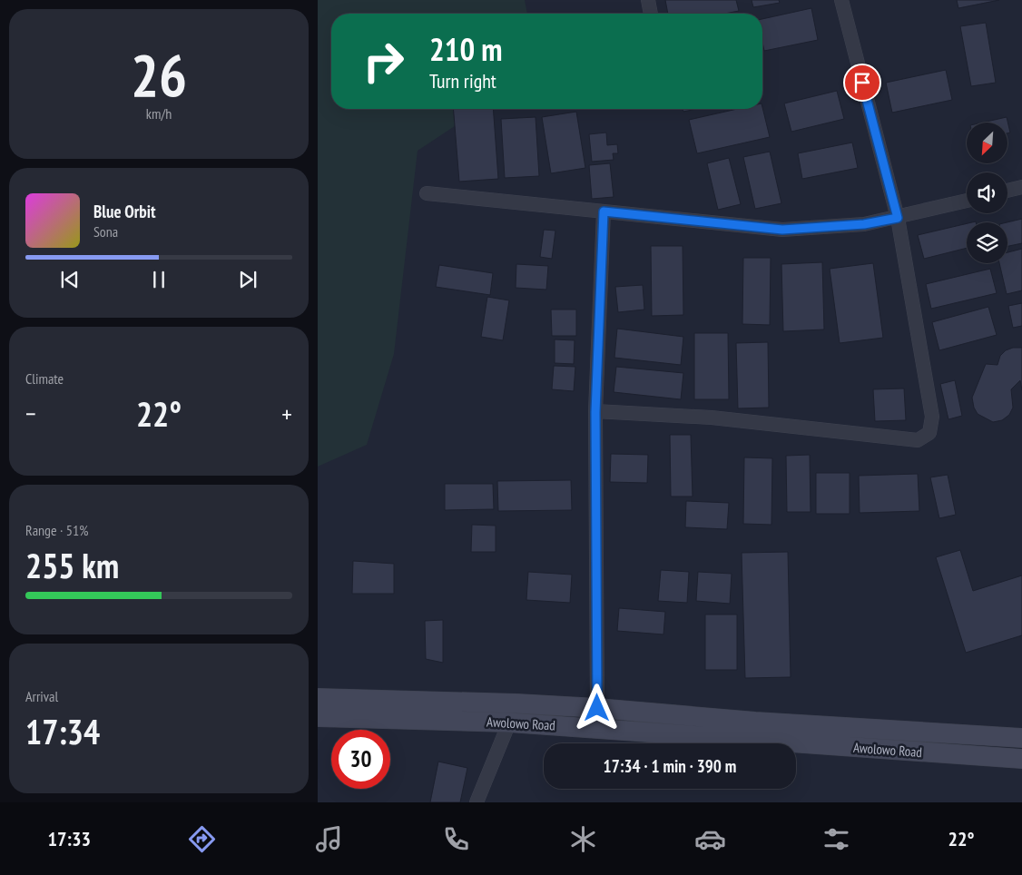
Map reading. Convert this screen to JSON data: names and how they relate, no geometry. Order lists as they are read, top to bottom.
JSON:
{
  "streets": {
    "main road": ["Awolowo Road"]
  },
  "north": "bottom left",
  "page": {
    "tile": [
      ["26", "km/h"],
      "Climate",
      ["Range · 51%", "255 km"],
      ["Arrival", "17:34"]
    ],
    "turn": ["210 m", "Turn right"],
    "song": ["Blue Orbit", "Sona"],
    "heat": ["−", "22°", "+"],
    "limit": "30",
    "trip": "17:34 · 1 min · 390 m",
    "tabs": ["17:33", "22°"]
  }
}
